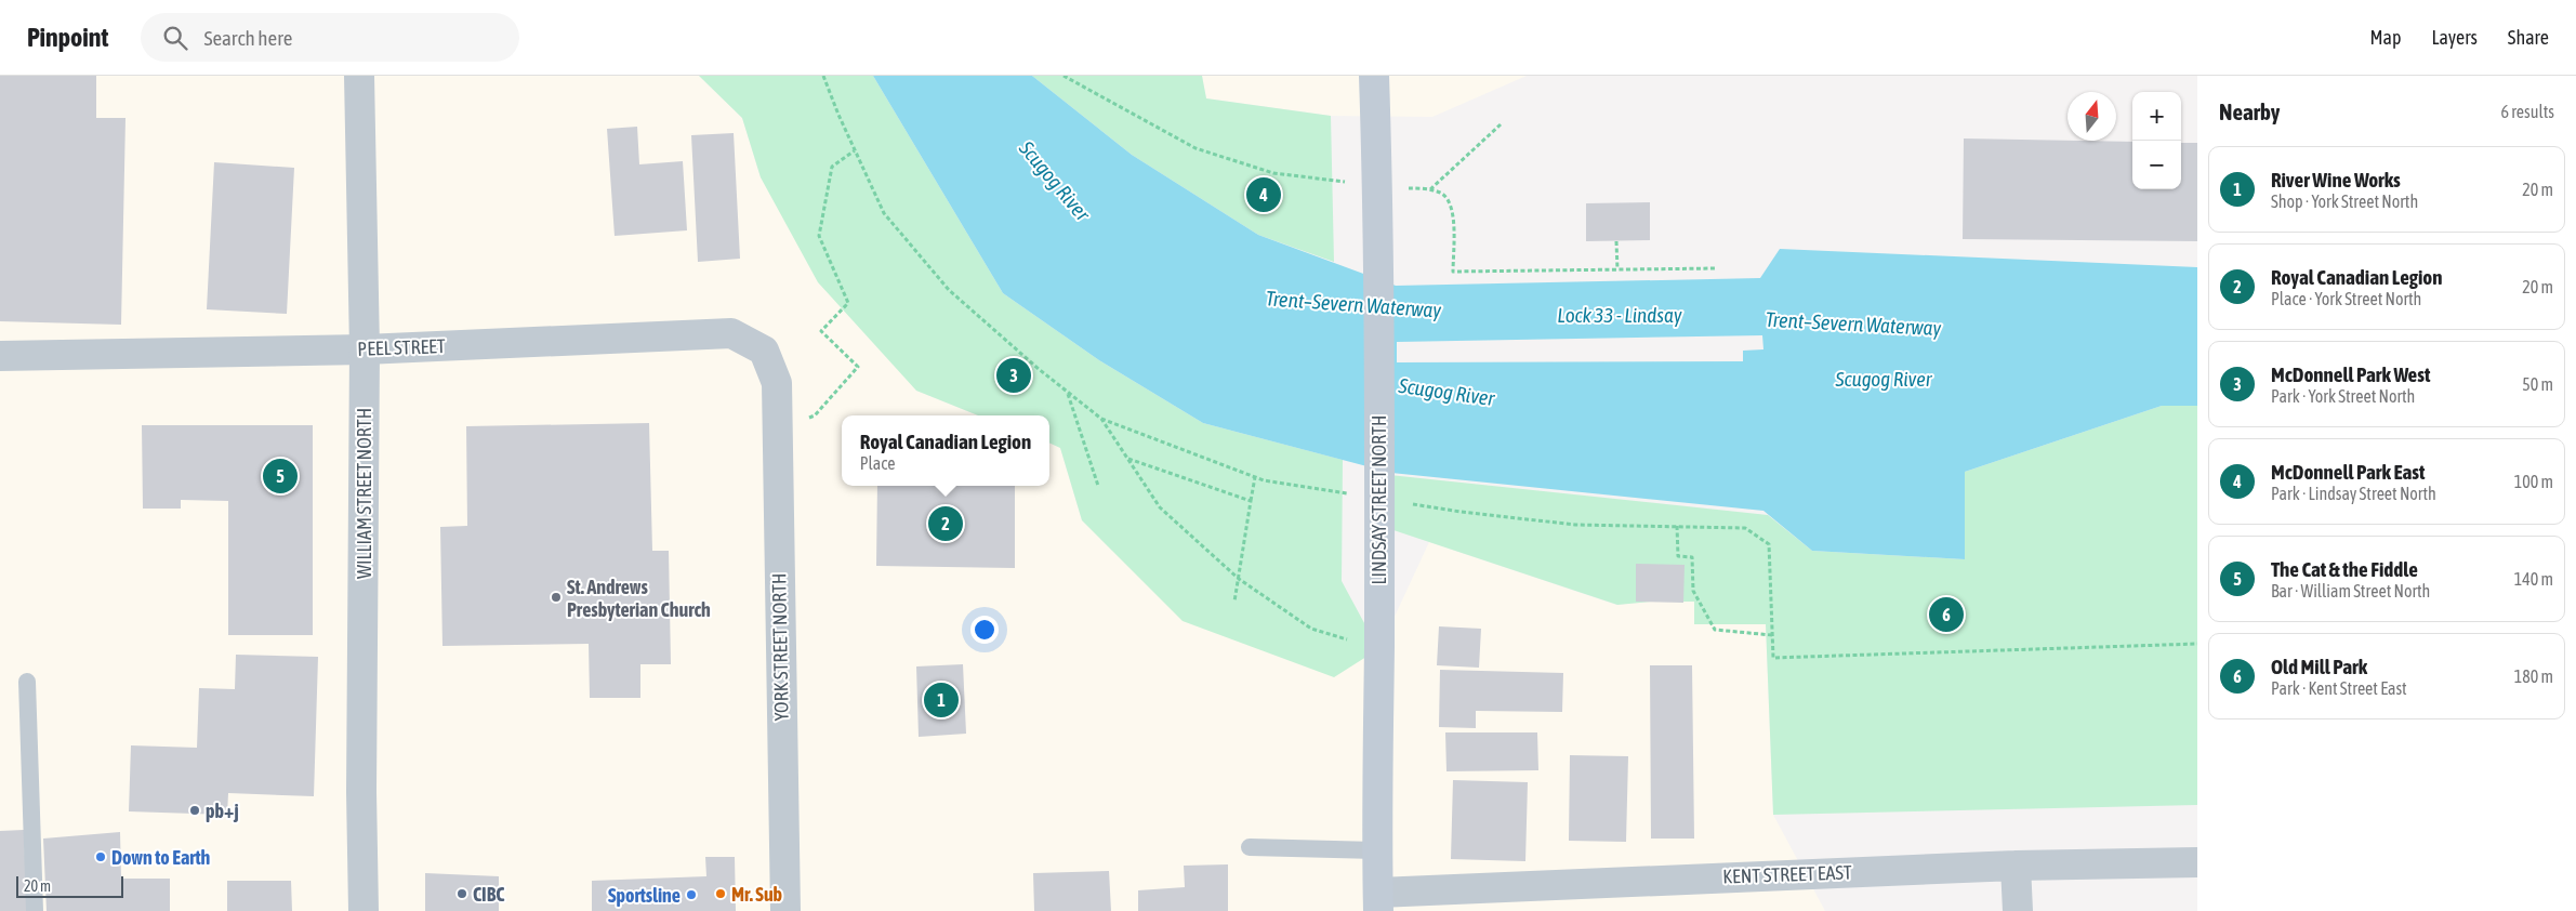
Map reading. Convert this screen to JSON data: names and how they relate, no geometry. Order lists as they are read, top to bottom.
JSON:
{
  "streets": {
    "main road": ["LINDSAY STREET NORTH"],
    "street": [
      "PEEL STREET",
      "WILLIAM STREET NORTH",
      "YORK STREET NORTH",
      "KENT STREET EAST"
    ]
  },
  "crossings": [
    ["PEEL STREET", "WILLIAM STREET NORTH"],
    ["PEEL STREET", "YORK STREET NORTH"],
    ["LINDSAY STREET NORTH", "KENT STREET EAST"]
  ],
  "water": ["Scugog River", "Trent–Severn Waterway", "Lock 33 - Lindsay"],
  "places": [
    "St. Andrews Presbyterian Church",
    "pb+j",
    "Down to Earth",
    "CIBC",
    "Mr. Sub",
    "Sportsline"
  ],
  "scale_bar": "20 m",
  "north": "top",
  "page": {
    "header": "Pinpoint",
    "search": "Search here",
    "nav": ["Map", "Layers", "Share"],
    "heading": ["Nearby", "6 results"],
    "map_buttons": ["+", "−"],
    "list": [
      {
        "mark": "1",
        "name": "River Wine Works",
        "note": "Shop · York Street North",
        "value": "20 m"
      },
      {
        "mark": "2",
        "name": "Royal Canadian Legion",
        "note": "Place · York Street North",
        "value": "20 m"
      },
      {
        "mark": "3",
        "name": "McDonnell Park West",
        "note": "Park · York Street North",
        "value": "50 m"
      },
      {
        "mark": "4",
        "name": "McDonnell Park East",
        "note": "Park · Lindsay Street North",
        "value": "100 m"
      },
      {
        "mark": "5",
        "name": "The Cat & the Fiddle",
        "note": "Bar · William Street North",
        "value": "140 m"
      },
      {
        "mark": "6",
        "name": "Old Mill Park",
        "note": "Park · Kent Street East",
        "value": "180 m"
      }
    ],
    "pins": [
      "4",
      "3",
      "5",
      "2",
      "6",
      "1"
    ],
    "popup": ["Royal Canadian Legion", "Place"],
    "scale": "20 m"
  }
}
